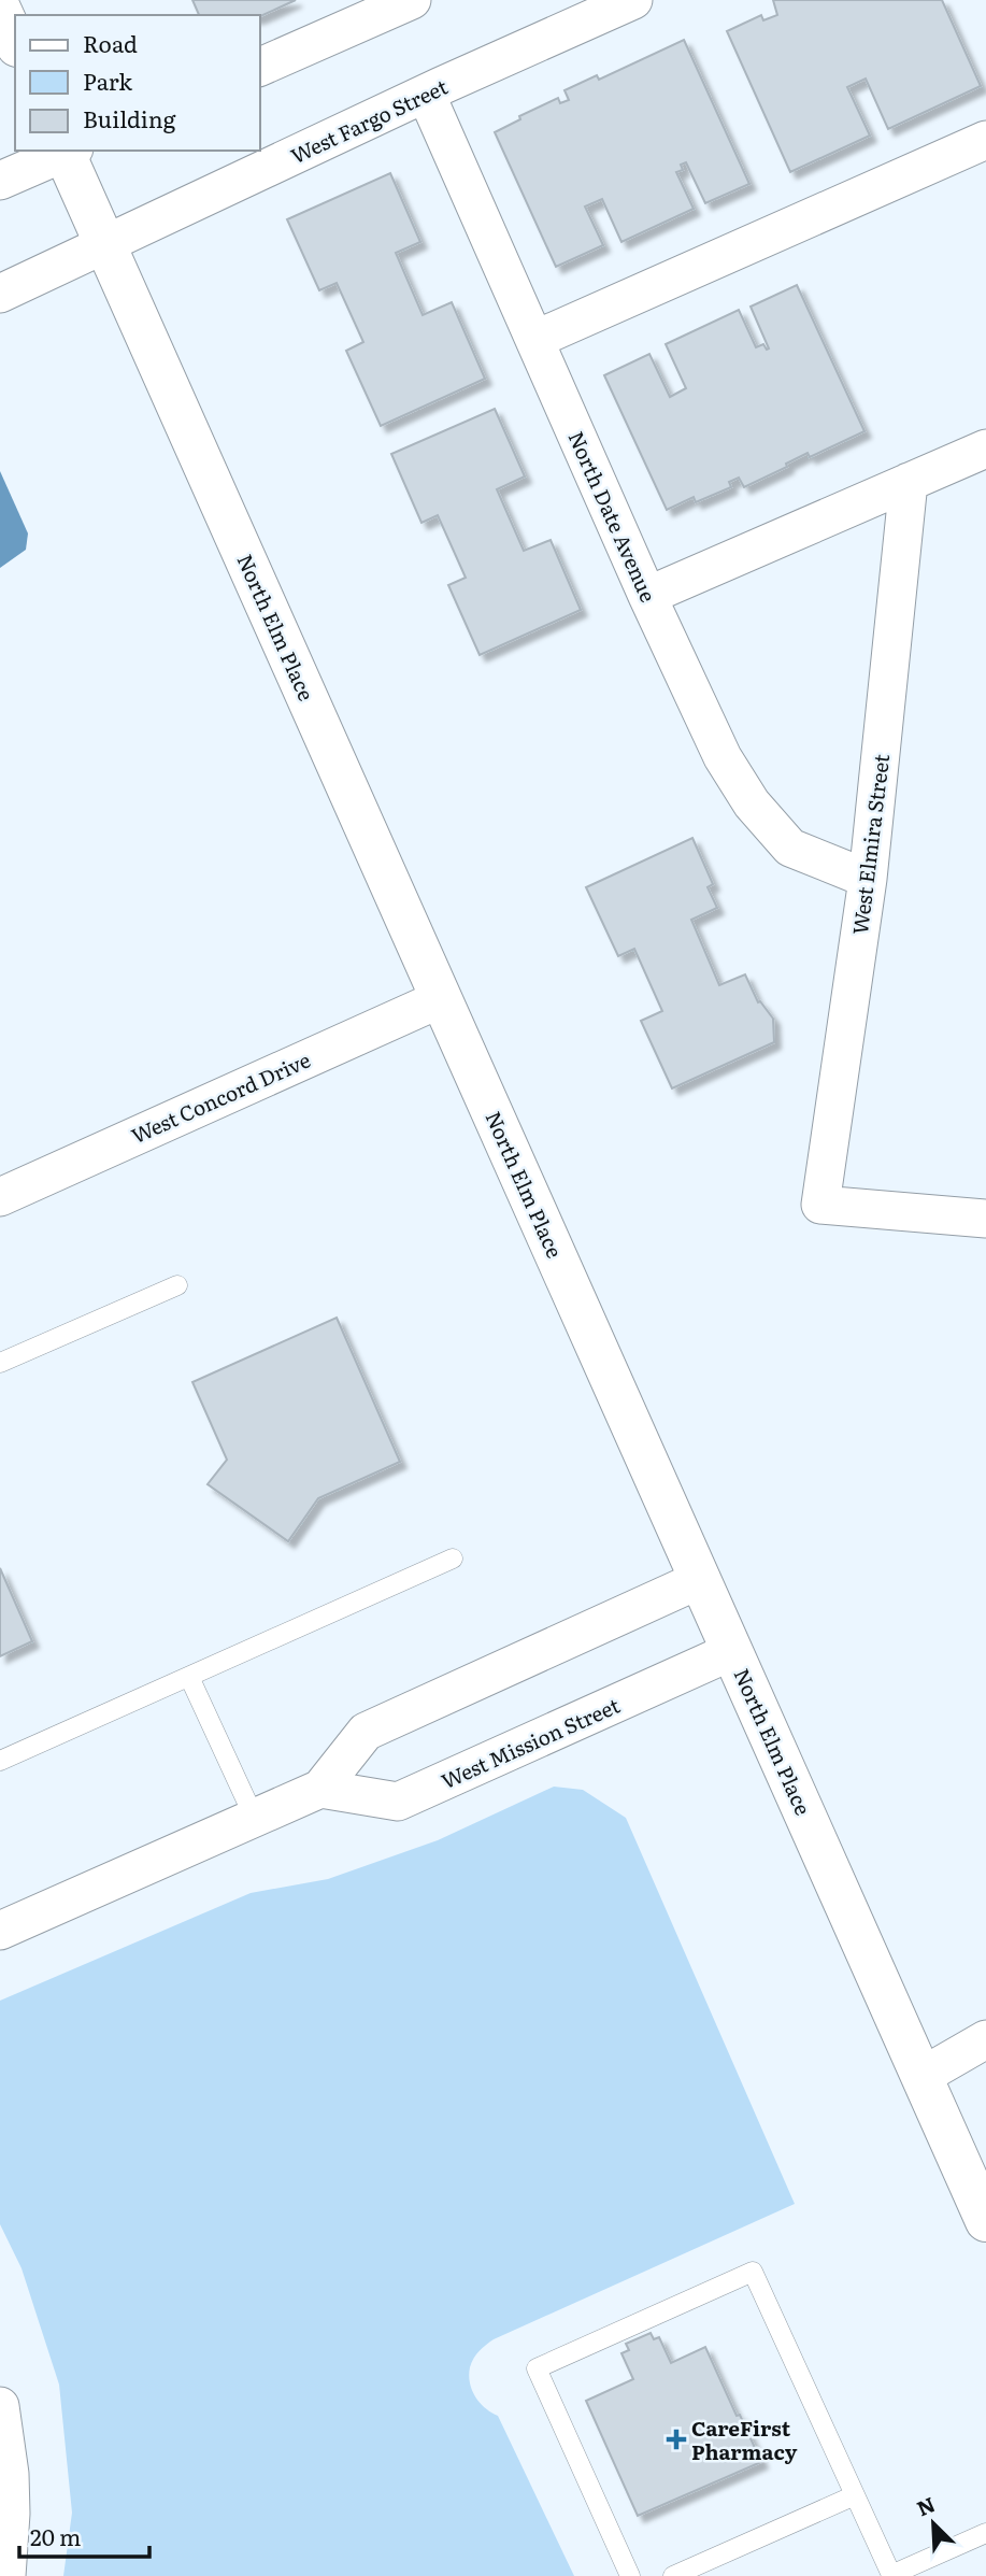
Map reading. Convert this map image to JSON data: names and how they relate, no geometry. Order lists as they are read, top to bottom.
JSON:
{
  "streets": {
    "main road": ["North Elm Place"],
    "street": [
      "West Fargo Street",
      "North Date Avenue",
      "West Elmira Street",
      "West Concord Drive",
      "West Mission Street"
    ]
  },
  "crossings": [
    ["West Fargo Street", "North Date Avenue"],
    ["West Fargo Street", "North Elm Place"],
    ["North Date Avenue", "West Elmira Street"],
    ["North Elm Place", "West Concord Drive"],
    ["North Elm Place", "West Mission Street"]
  ],
  "places": {
    "health": ["CareFirst Pharmacy"]
  },
  "legend": ["Road", "Park", "Building"],
  "scale_bar": "20 m",
  "north": "top left"
}
